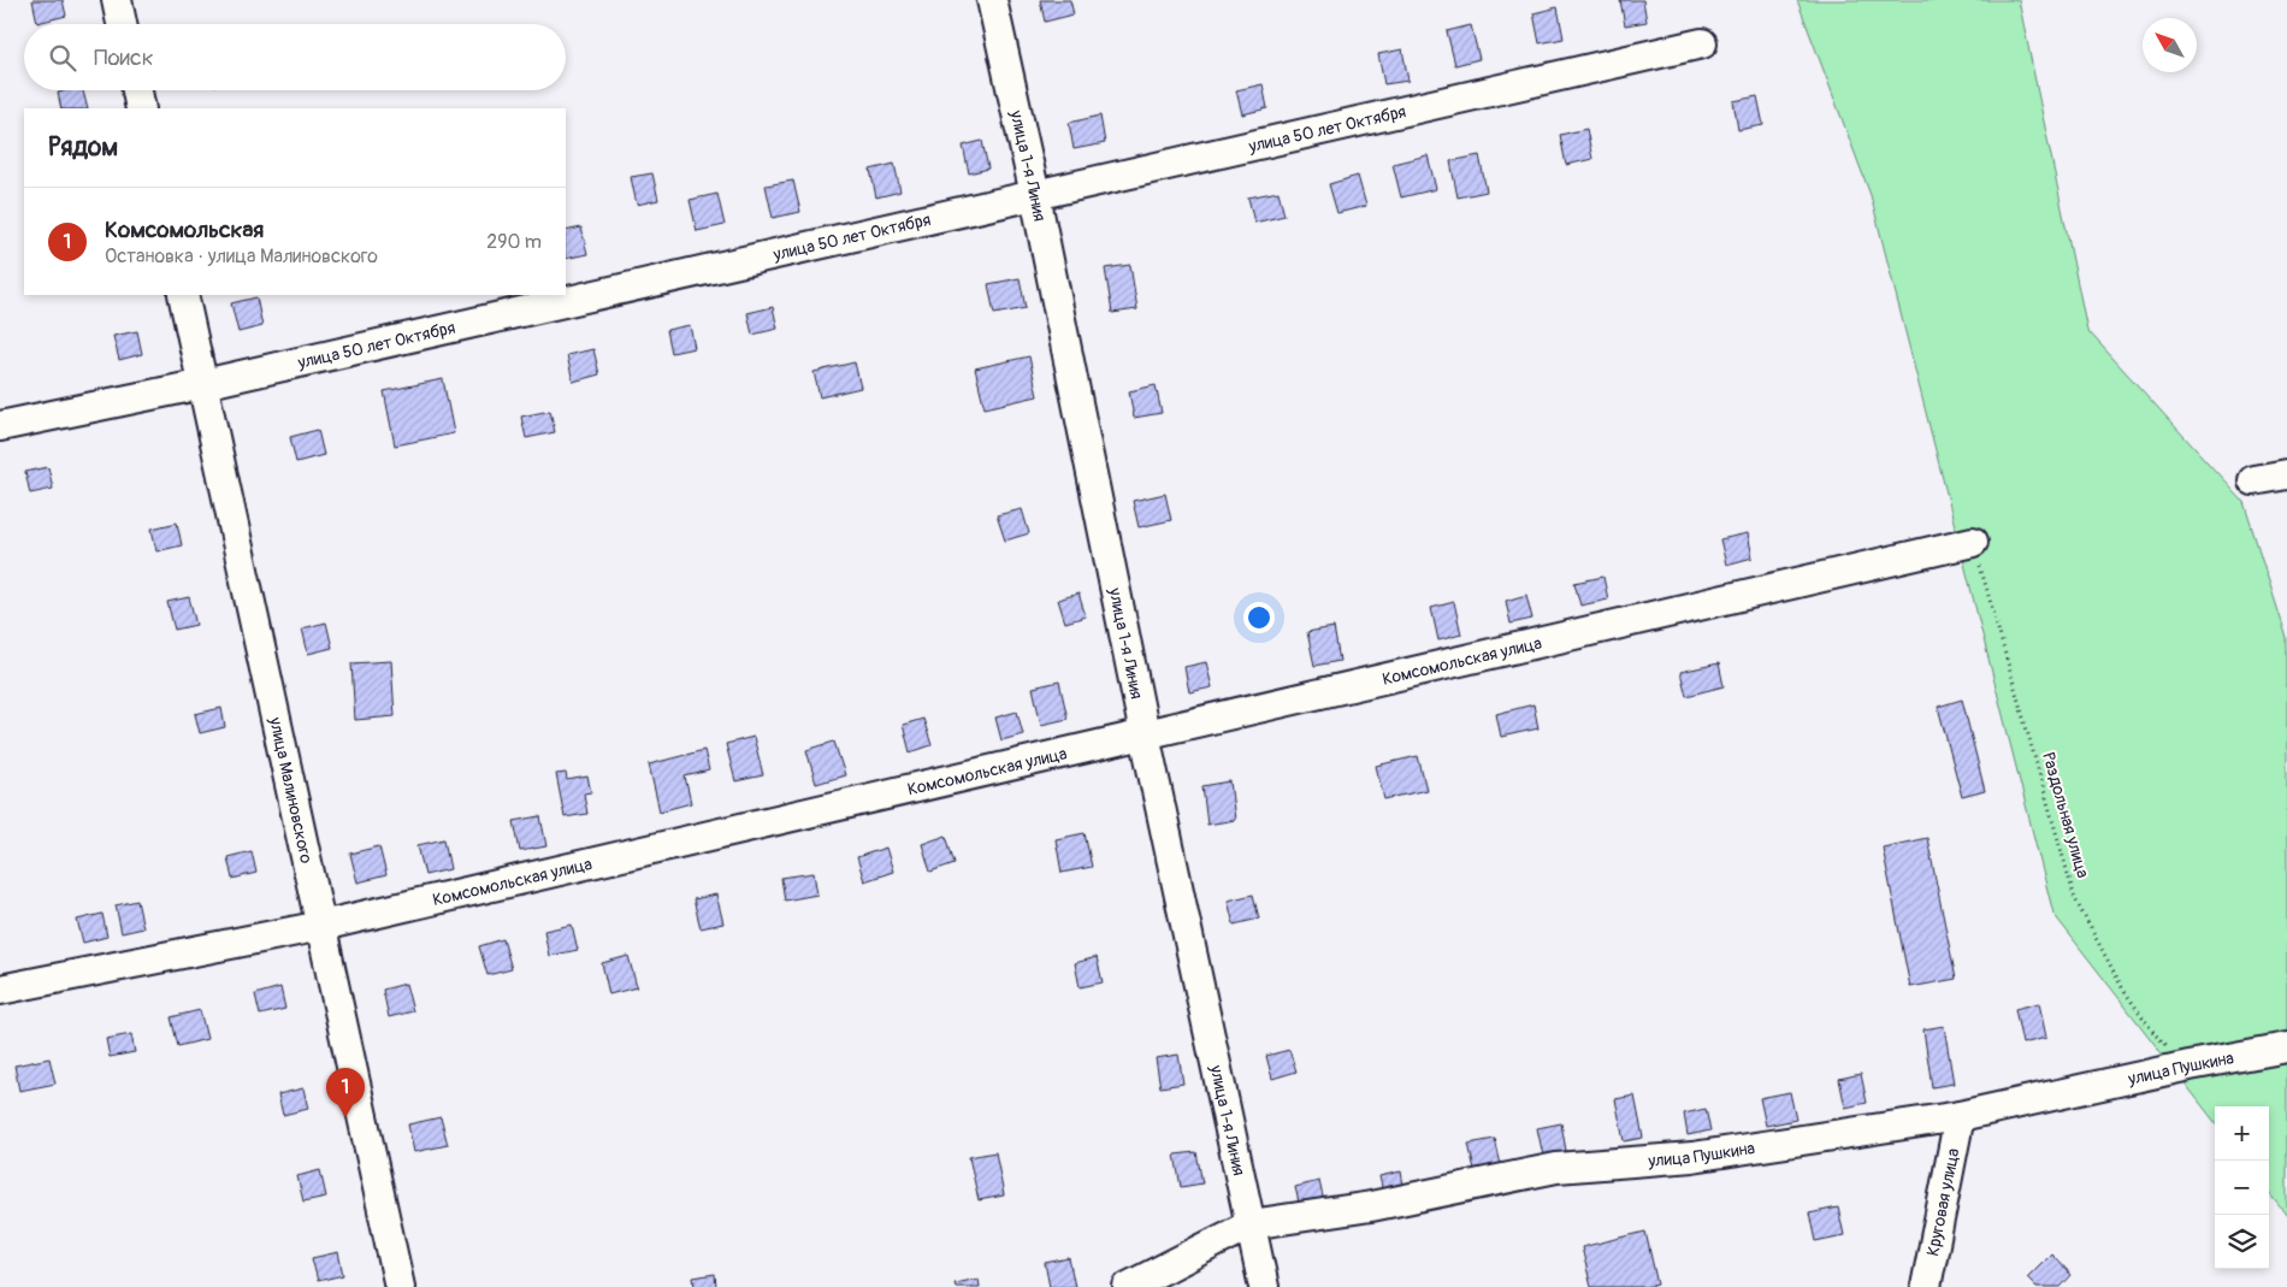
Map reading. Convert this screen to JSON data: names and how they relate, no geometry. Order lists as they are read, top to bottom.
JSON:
{
  "streets": {
    "street": [
      "улица 50 лет Октября",
      "улица 1-я Линия",
      "Комсомольская улица",
      "улица Малиновского",
      "улица Пушкина",
      "Круговая улица"
    ],
    "path": ["Раздольная улица"]
  },
  "crossings": [
    ["улица 50 лет Октября", "улица 1-я Линия"],
    ["улица 50 лет Октября", "улица Малиновского"],
    ["улица 1-я Линия", "Комсомольская улица"],
    ["улица 1-я Линия", "улица Пушкина"],
    ["Комсомольская улица", "улица Малиновского"],
    ["Комсомольская улица", "Раздольная улица"],
    ["Раздольная улица", "улица Пушкина"],
    ["улица Пушкина", "Круговая улица"]
  ],
  "north": "top left",
  "page": {
    "search": "Поиск",
    "heading": "Рядом",
    "list": [
      {
        "mark": "1",
        "name": "Комсомольская",
        "note": "Остановка · улица Малиновского",
        "value": "290 m"
      }
    ],
    "pins": "1",
    "map_buttons": ["+", "−"]
  }
}
